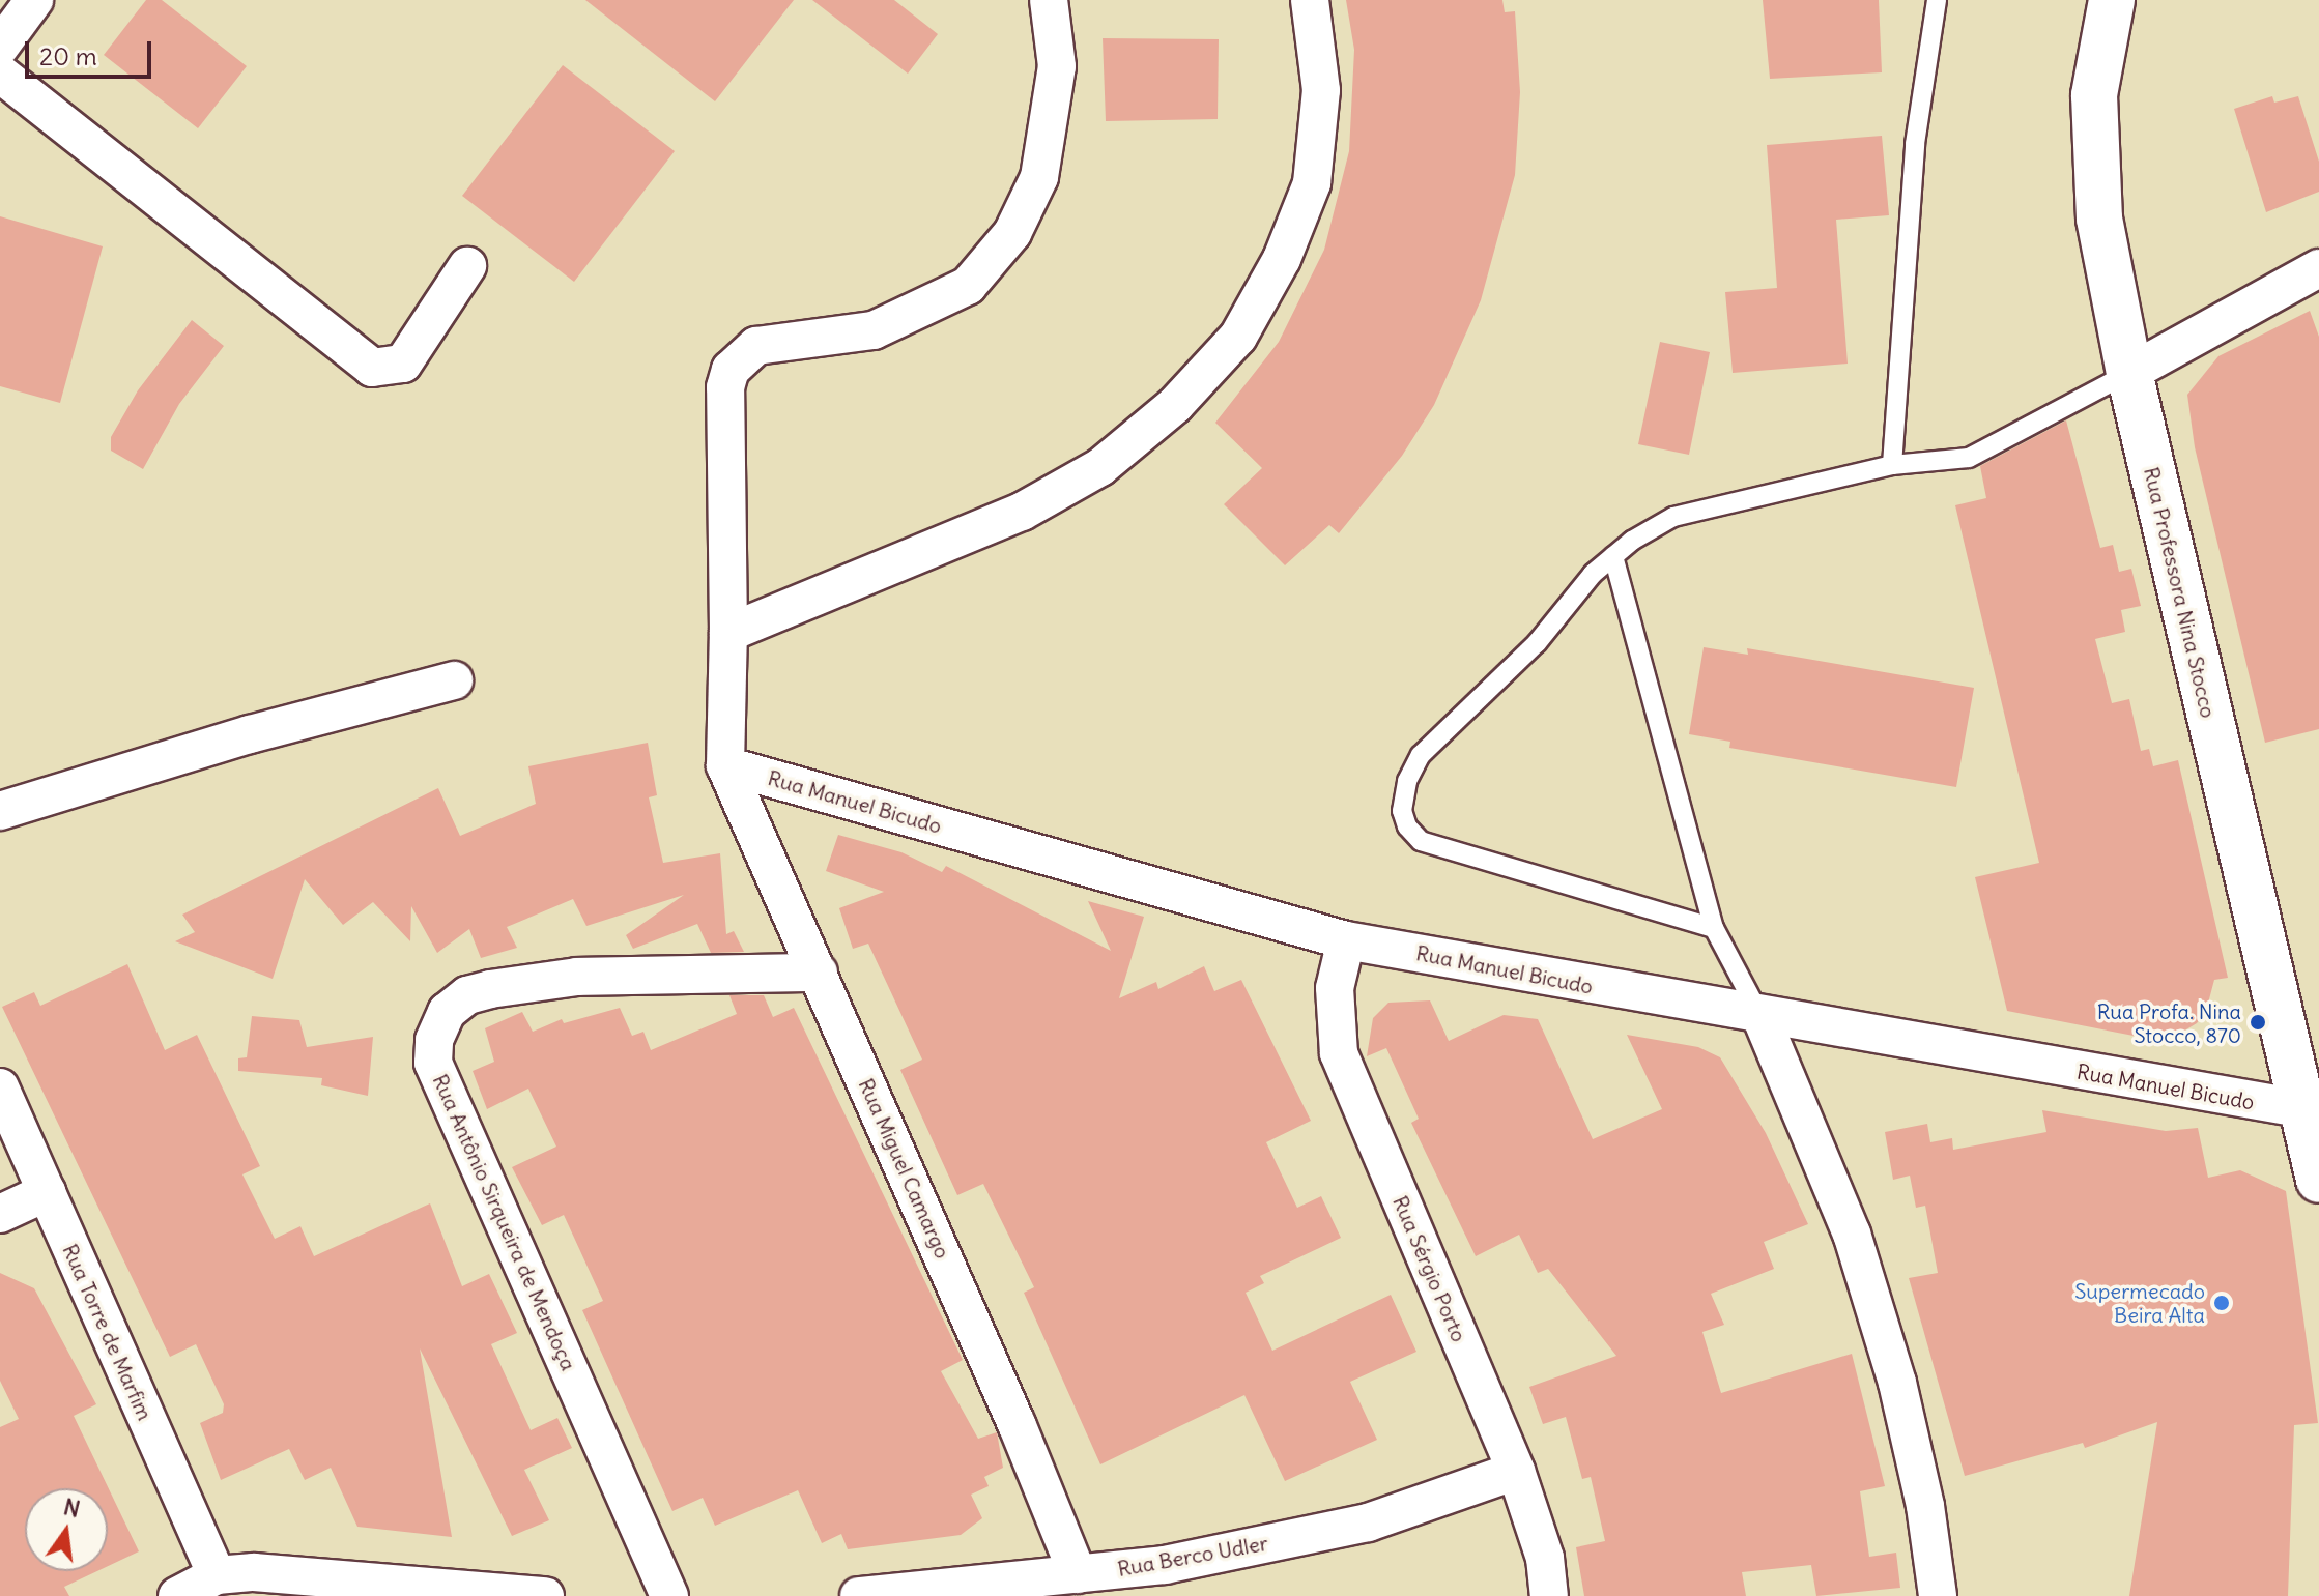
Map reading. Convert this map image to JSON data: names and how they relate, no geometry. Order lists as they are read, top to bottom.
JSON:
{
  "streets": {
    "street": [
      "Rua Professora Nina Stocco",
      "Rua Manuel Bicudo",
      "Rua Miguel Camargo",
      "Rua Antônio Sirqueira de Mendoça",
      "Rua Sérgio Porto",
      "Rua Torre de Marfim",
      "Rua Berco Udler"
    ]
  },
  "crossings": [
    ["Rua Professora Nina Stocco", "Rua Manuel Bicudo"],
    ["Rua Manuel Bicudo", "Rua Miguel Camargo"],
    ["Rua Manuel Bicudo", "Rua Sérgio Porto"],
    ["Rua Miguel Camargo", "Rua Antônio Sirqueira de Mendoça"],
    ["Rua Miguel Camargo", "Rua Berco Udler"],
    ["Rua Sérgio Porto", "Rua Berco Udler"]
  ],
  "places": ["Rua Profa. Nina Stocco, 870", "Supermecado Beira Alta"],
  "scale_bar": "20 m",
  "north": "top"
}
